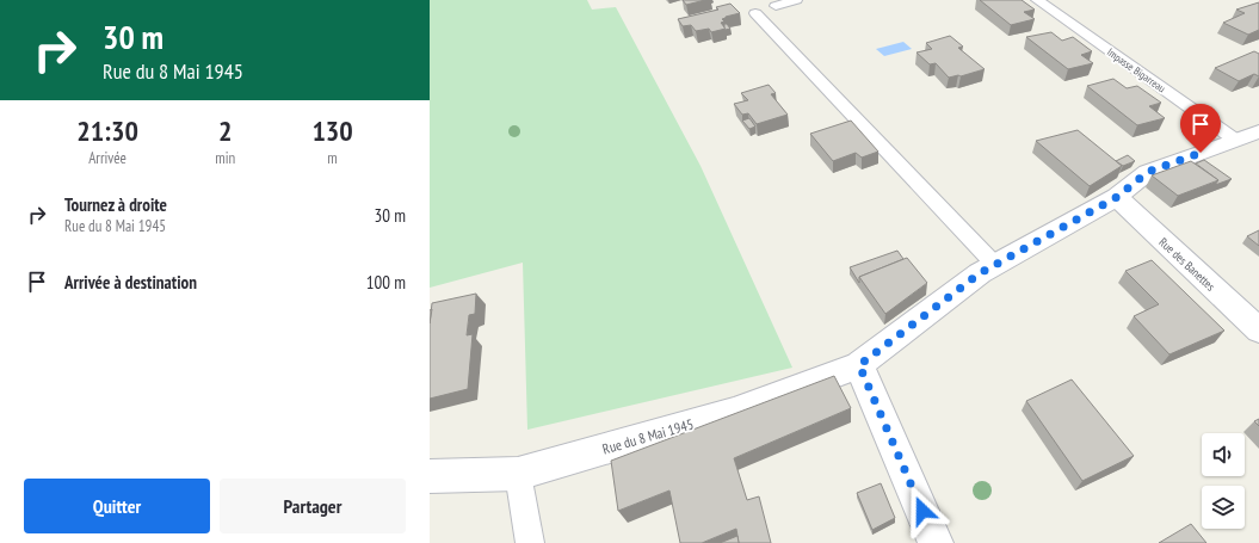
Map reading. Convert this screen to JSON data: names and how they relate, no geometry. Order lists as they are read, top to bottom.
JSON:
{
  "streets": {
    "street": ["Rue des Banettes", "Rue du 8 Mai 1945"],
    "lane": ["Impasse Bigarreau"]
  },
  "crossings": [
    ["Impasse Bigarreau", "Rue du 8 Mai 1945"],
    ["Rue des Banettes", "Rue du 8 Mai 1945"]
  ],
  "page": {
    "turn": ["30 m", "Rue du 8 Mai 1945"],
    "eta": [
      "21:30",
      "Arrivée",
      "2",
      "min",
      "130",
      "m"
    ],
    "list": [
      {
        "name": "Tournez à droite",
        "note": "Rue du 8 Mai 1945",
        "value": "30 m"
      },
      {
        "name": "Arrivée à destination",
        "value": "100 m"
      }
    ],
    "buttons": ["Quitter", "Partager"]
  }
}
